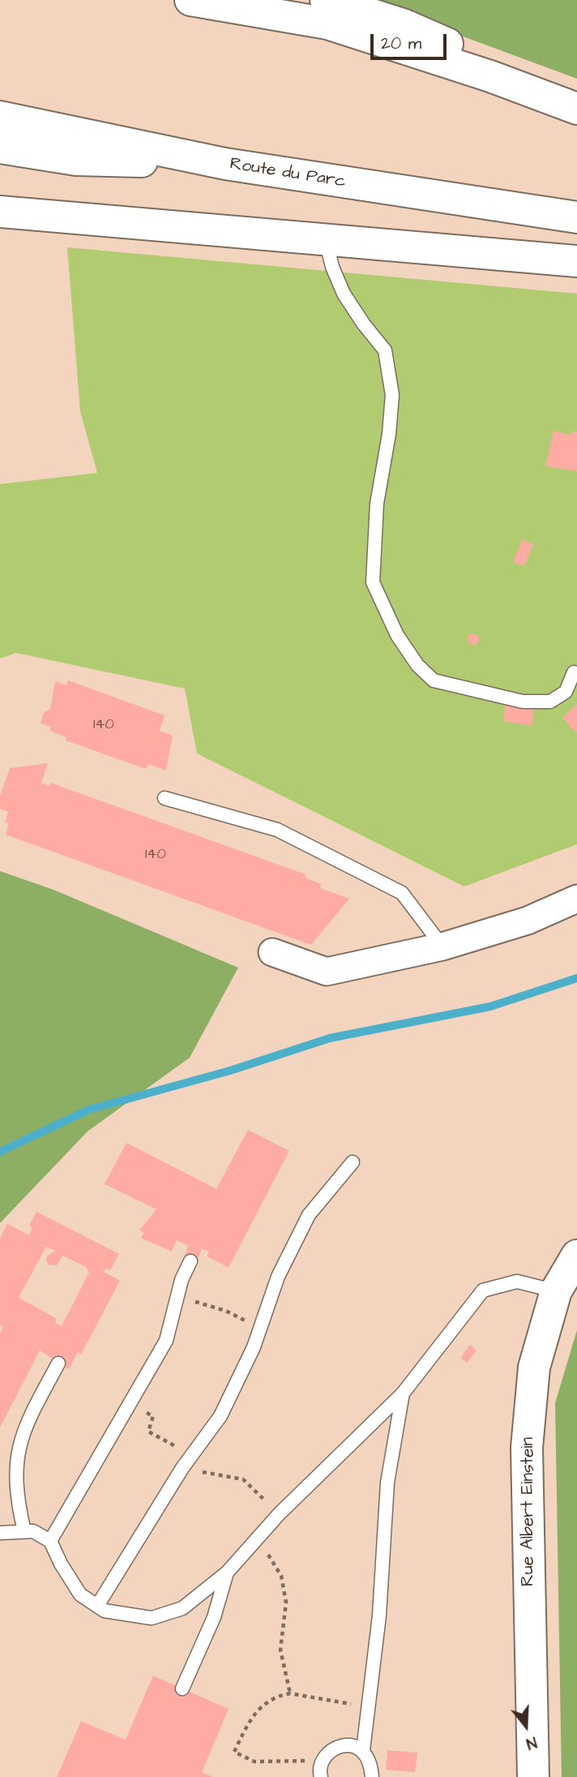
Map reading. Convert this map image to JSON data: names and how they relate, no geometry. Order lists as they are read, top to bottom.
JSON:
{
  "streets": {
    "main road": ["Route du Parc", "Rue Albert Einstein"]
  },
  "house_numbers": ["140", "140"],
  "scale_bar": "20 m",
  "north": "bottom"
}
